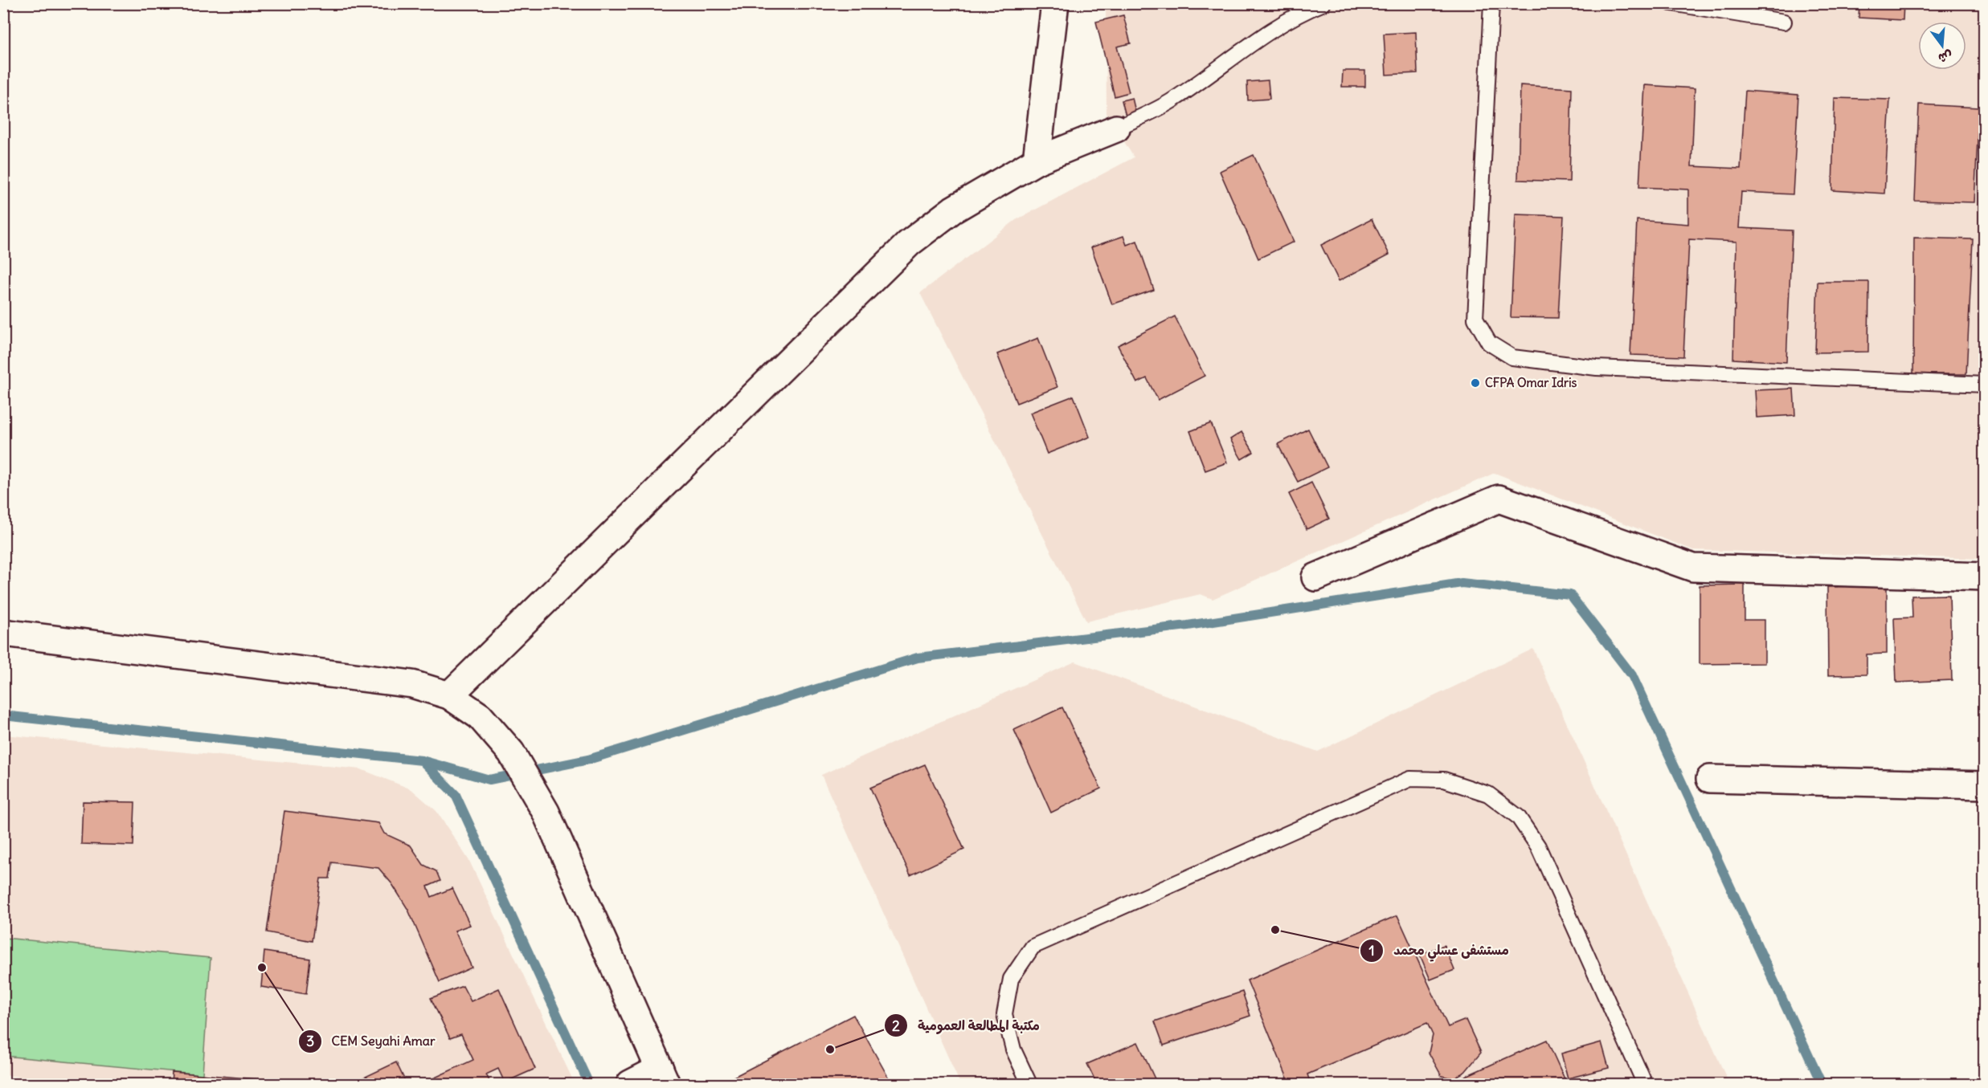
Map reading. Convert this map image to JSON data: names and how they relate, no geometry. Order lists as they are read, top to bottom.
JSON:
{
  "places": [
    "CFPA Omar Idris",
    "مستشفى عسلي محمد",
    "CEM Seyahi Amar",
    "مكتبة المطالعة العمومية"
  ],
  "north": "bottom"
}
